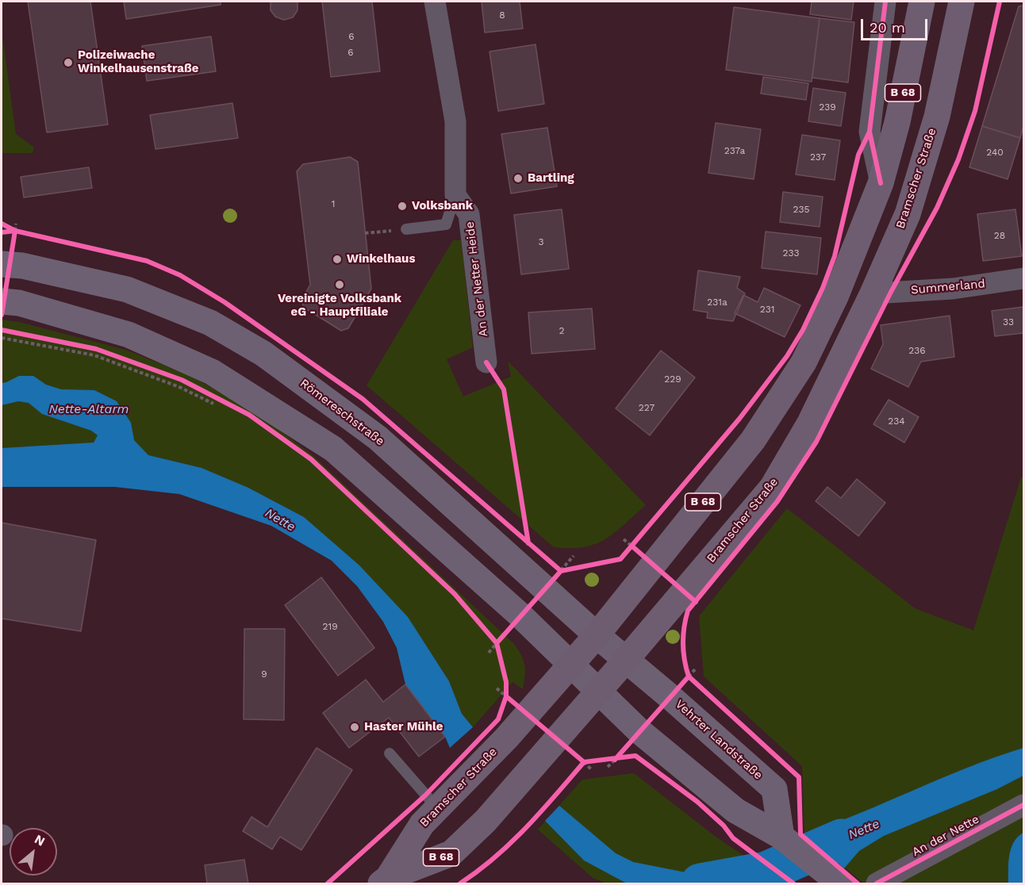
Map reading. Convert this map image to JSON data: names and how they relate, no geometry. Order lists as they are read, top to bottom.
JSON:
{
  "streets": {
    "main road": [
      "B 68",
      "Bramscher Straße",
      "Römereschstraße",
      "Vehrter Landstraße"
    ],
    "street": ["An der Netter Heide", "Summerland", "An der Nette"]
  },
  "crossings": [
    ["Bramscher Straße", "Summerland"],
    ["Bramscher Straße", "Römereschstraße"],
    ["Bramscher Straße", "Vehrter Landstraße"],
    ["Römereschstraße", "Vehrter Landstraße"]
  ],
  "water": ["Nette-Altarm", "Nette"],
  "places": [
    "Polizeiwache Winkelhausenstraße",
    "Bartling",
    "Volksbank",
    "Winkelhaus",
    "Vereinigte Volksbank eG - Hauptfiliale",
    "Haster Mühle"
  ],
  "house_numbers": [
    "8",
    "6",
    "6",
    "239",
    "237a",
    "240",
    "237",
    "1",
    "235",
    "28",
    "3",
    "233",
    "231a",
    "231",
    "33",
    "2",
    "236",
    "229",
    "227",
    "234",
    "219",
    "9"
  ],
  "scale_bar": "20 m",
  "north": "top right"
}
